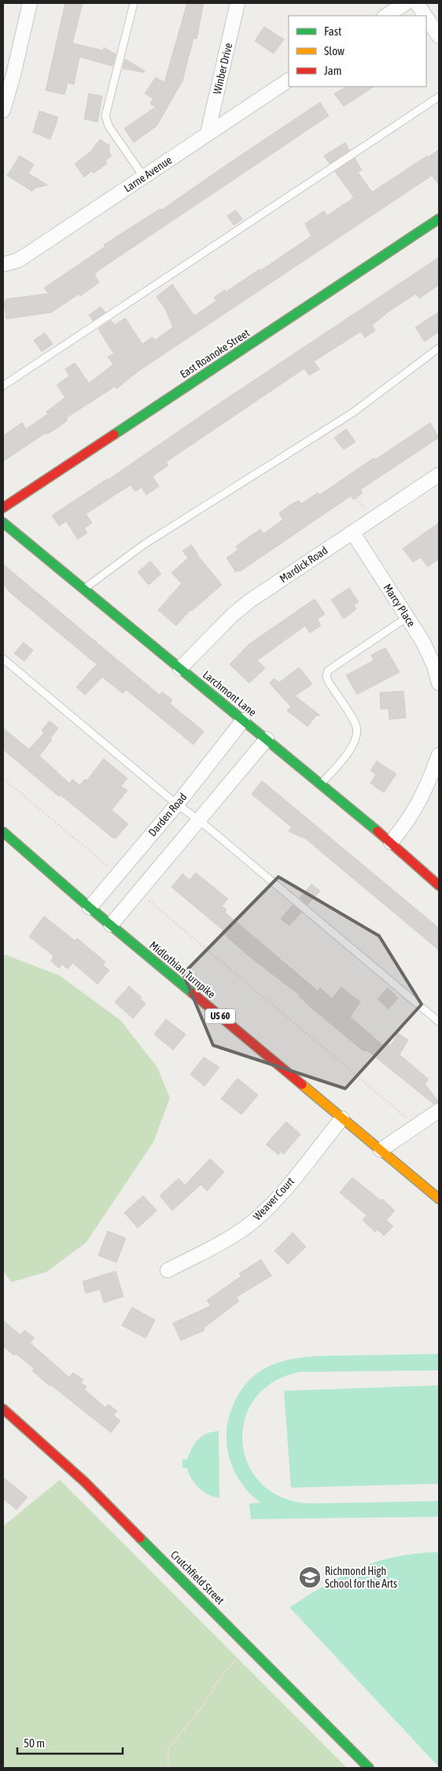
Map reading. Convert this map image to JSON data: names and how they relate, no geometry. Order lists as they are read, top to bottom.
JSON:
{
  "streets": {
    "street": [
      "Winber Drive",
      "Larne Avenue",
      "East Roanoke Street",
      "Mardick Road",
      "Marcy Place",
      "Larchmont Lane",
      "Darden Road",
      "Midlothian Turnpike",
      "US 60",
      "Weaver Court",
      "Crutchfield Street"
    ]
  },
  "crossings": [
    ["Winber Drive", "Larne Avenue"],
    ["Mardick Road", "Marcy Place"],
    ["Mardick Road", "Larchmont Lane"],
    ["Larchmont Lane", "Darden Road"],
    ["Darden Road", "Midlothian Turnpike"],
    ["Midlothian Turnpike", "Weaver Court"]
  ],
  "places": {
    "school or university": ["Richmond High School for the Arts"]
  },
  "legend": ["Fast", "Slow", "Jam"],
  "scale_bar": "50 m"
}
